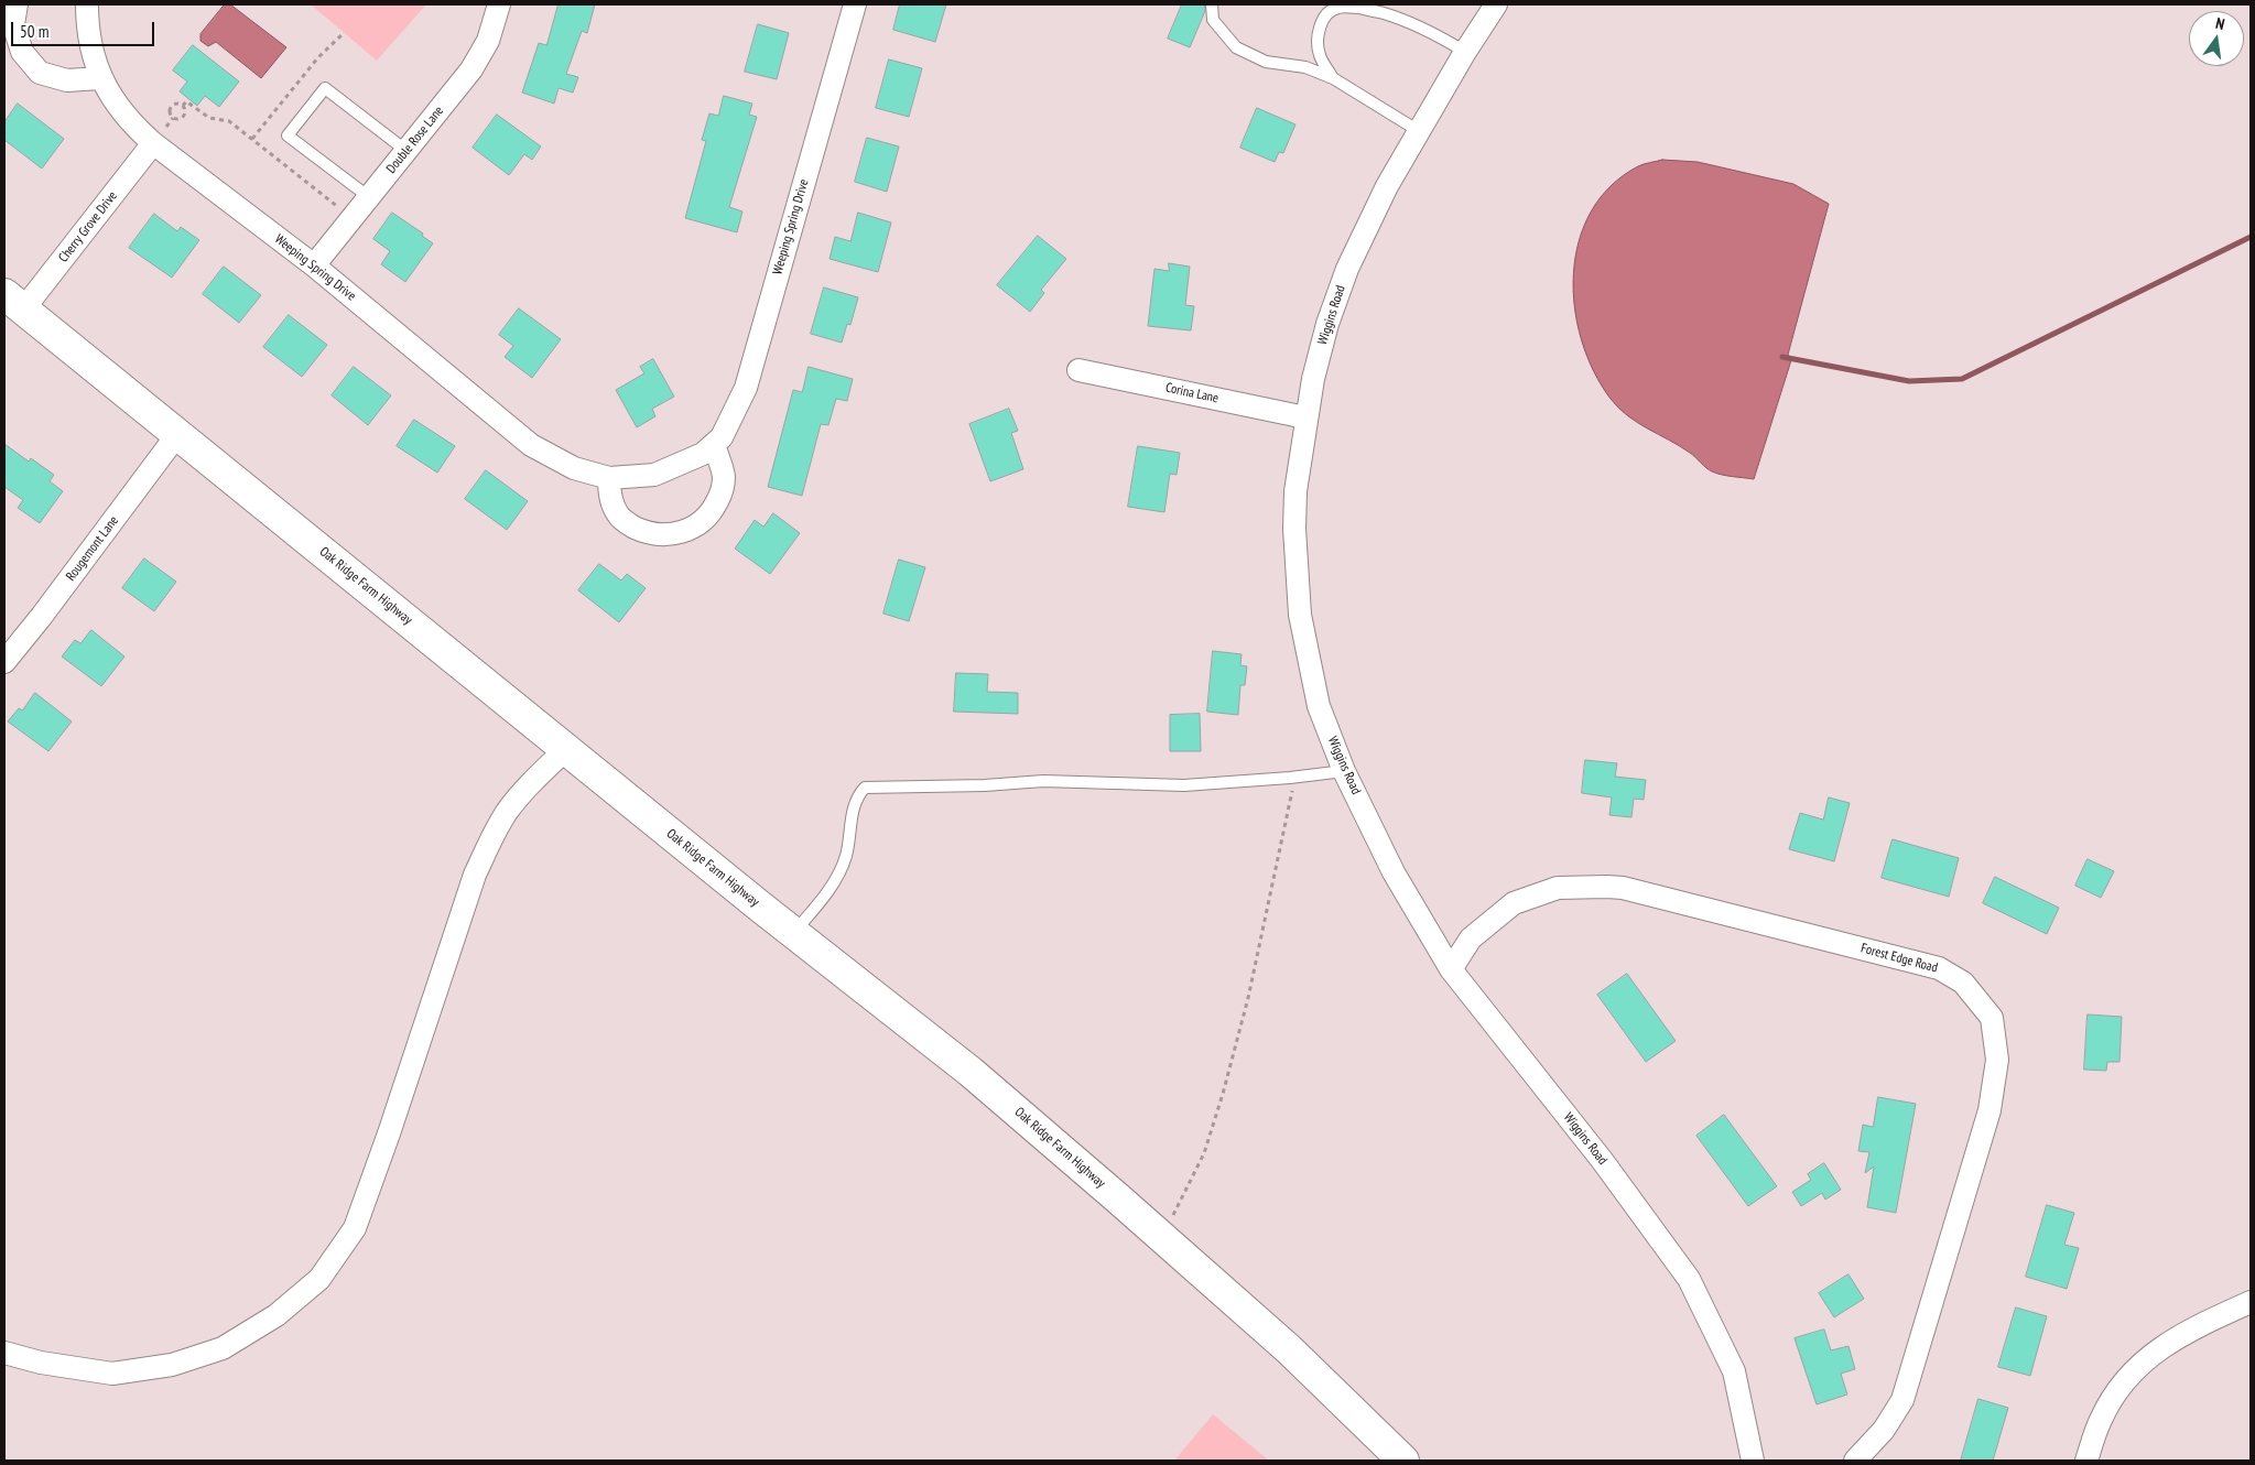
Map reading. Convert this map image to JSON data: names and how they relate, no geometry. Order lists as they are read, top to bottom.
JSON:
{
  "streets": {
    "main road": ["Oak Ridge Farm Highway"],
    "street": [
      "Double Rose Lane",
      "Cherry Grove Drive",
      "Weeping Spring Drive",
      "Wiggins Road",
      "Corina Lane",
      "Rougemont Lane",
      "Forest Edge Road"
    ]
  },
  "crossings": [
    ["Double Rose Lane", "Weeping Spring Drive"],
    ["Cherry Grove Drive", "Weeping Spring Drive"],
    ["Cherry Grove Drive", "Oak Ridge Farm Highway"],
    ["Wiggins Road", "Corina Lane"],
    ["Wiggins Road", "Forest Edge Road"],
    ["Rougemont Lane", "Oak Ridge Farm Highway"]
  ],
  "scale_bar": "50 m",
  "north": "top"
}
